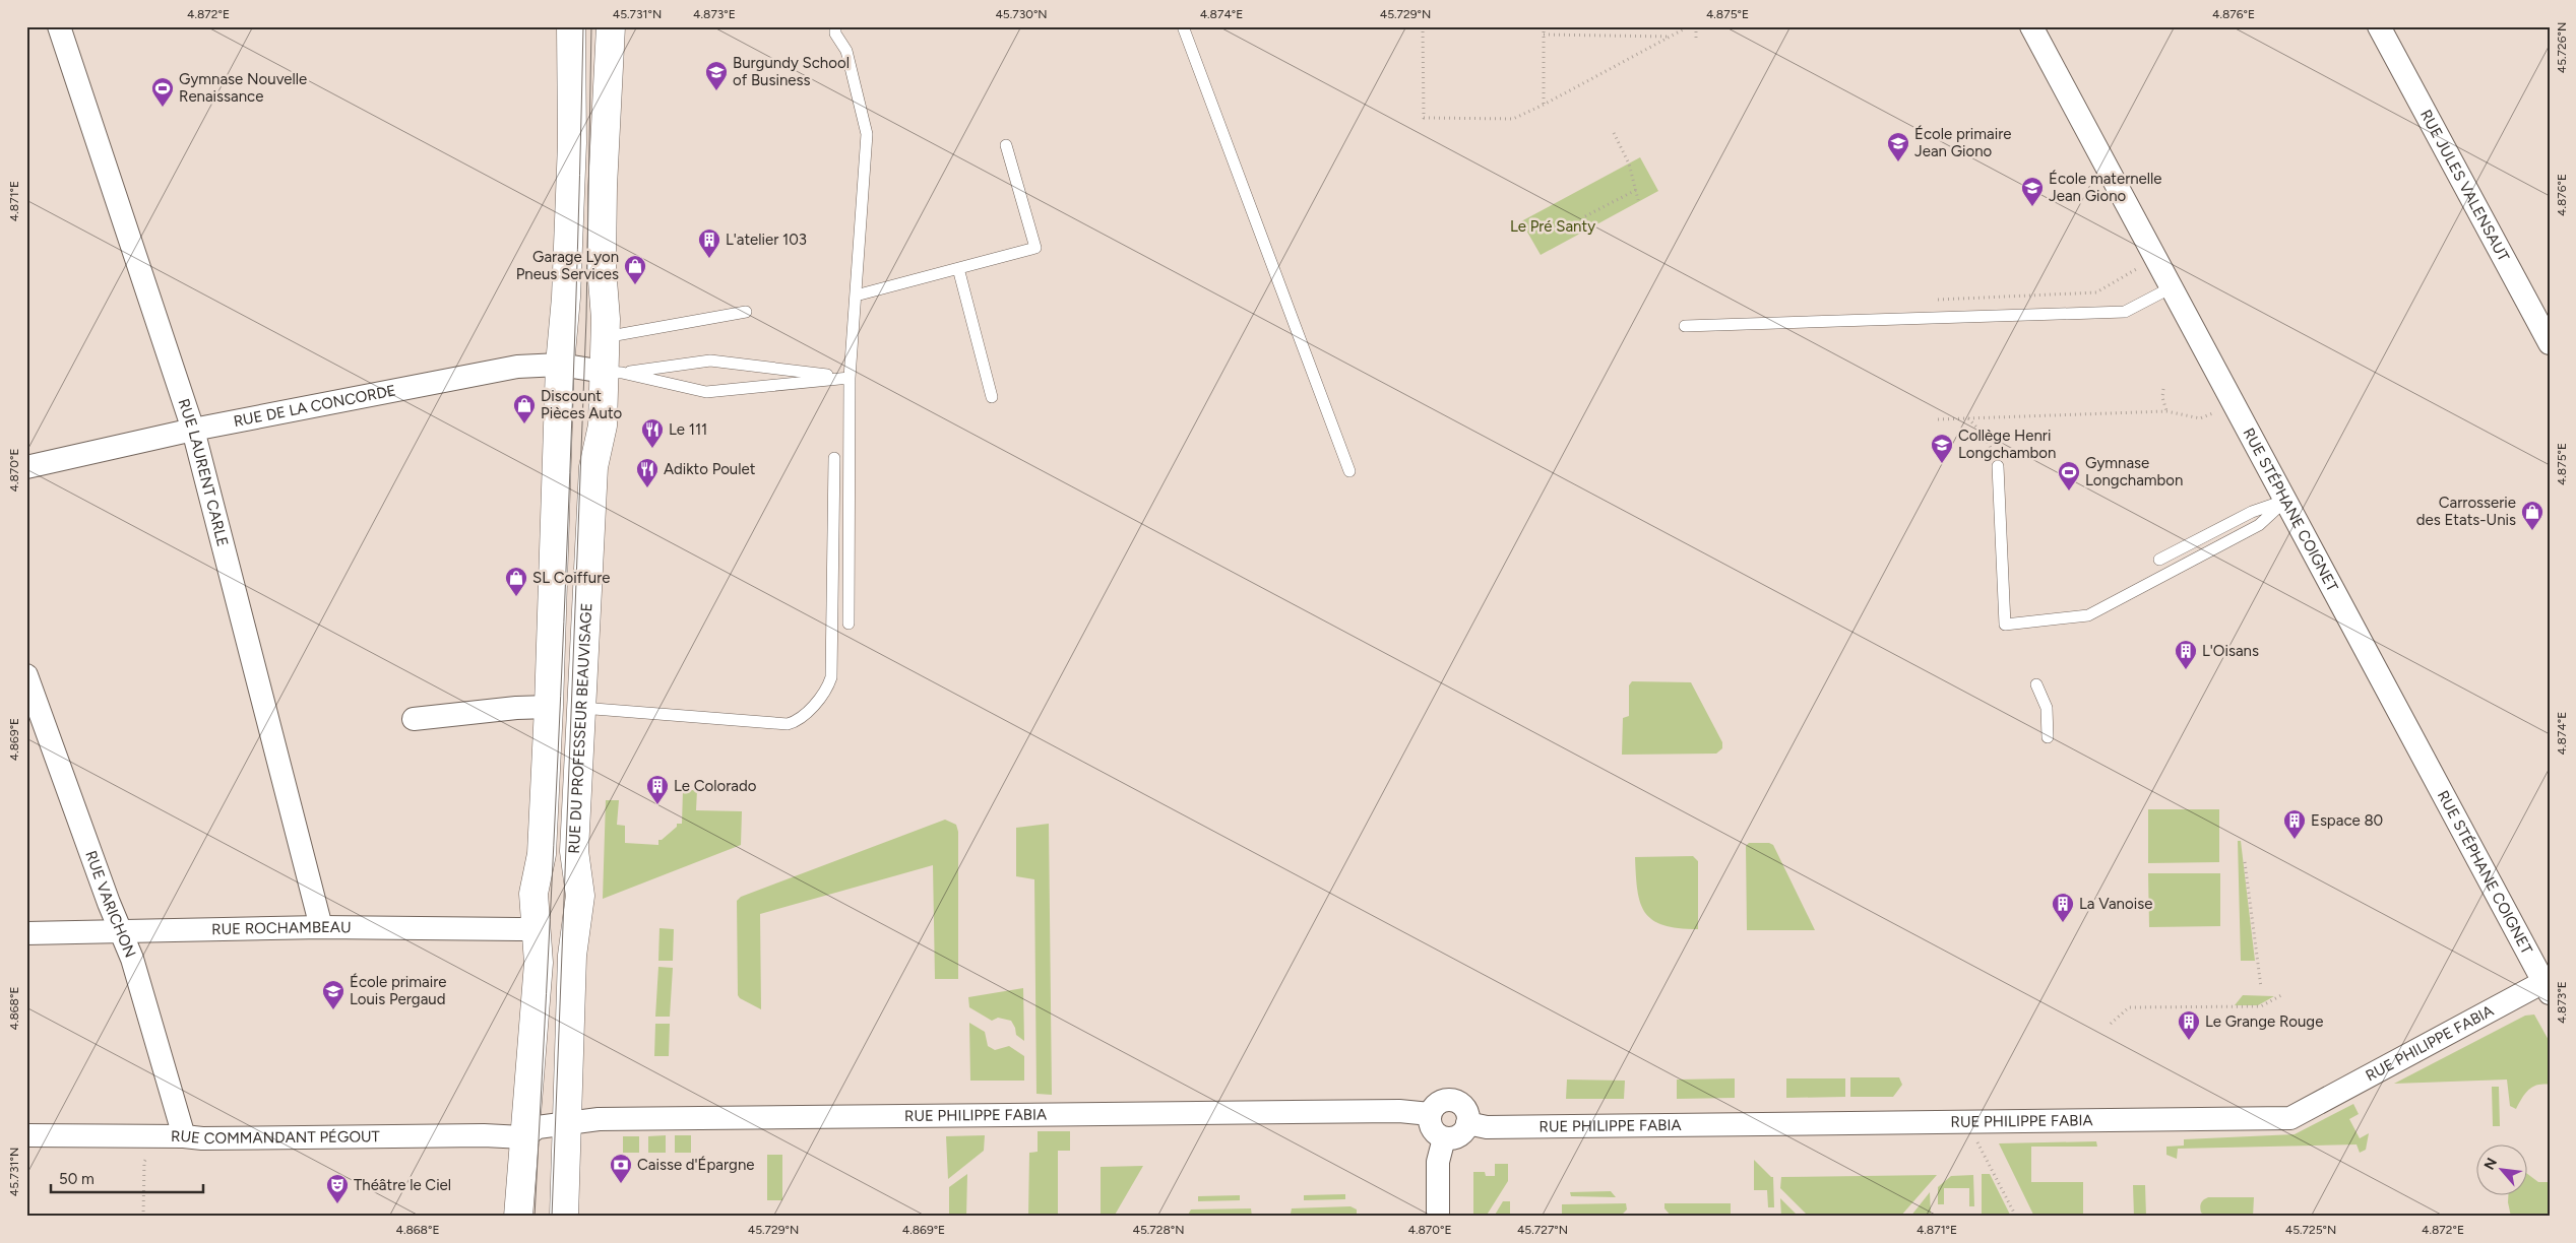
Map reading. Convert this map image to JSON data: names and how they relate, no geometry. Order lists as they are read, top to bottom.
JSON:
{
  "streets": {
    "street": [
      "RUE JULES VALENSAUT",
      "RUE DE LA CONCORDE",
      "RUE LAURENT CARLE",
      "RUE STÉPHANE COIGNET",
      "RUE DU PROFESSEUR BEAUVISAGE",
      "RUE VARICHON",
      "RUE ROCHAMBEAU",
      "RUE PHILIPPE FABIA",
      "RUE COMMANDANT PÉGOUT"
    ]
  },
  "crossings": [
    ["RUE DE LA CONCORDE", "RUE LAURENT CARLE"],
    ["RUE DE LA CONCORDE", "RUE DU PROFESSEUR BEAUVISAGE"],
    ["RUE LAURENT CARLE", "RUE ROCHAMBEAU"],
    ["RUE STÉPHANE COIGNET", "RUE PHILIPPE FABIA"],
    ["RUE DU PROFESSEUR BEAUVISAGE", "RUE PHILIPPE FABIA"],
    ["RUE VARICHON", "RUE ROCHAMBEAU"],
    ["RUE VARICHON", "RUE COMMANDANT PÉGOUT"],
    ["RUE PHILIPPE FABIA", "RUE COMMANDANT PÉGOUT"]
  ],
  "parks": ["Le Pré Santy"],
  "places": {
    "school or university": [
      "Burgundy School of Business",
      "École primaire Jean Giono",
      "École maternelle Jean Giono",
      "Collège Henri Longchambon",
      "École primaire Louis Pergaud"
    ],
    "sports": ["Gymnase Nouvelle Renaissance", "Gymnase Longchambon"],
    "building": [
      "L'atelier 103",
      "L'Oisans",
      "Le Colorado",
      "Espace 80",
      "La Vanoise",
      "Le Grange Rouge"
    ],
    "shop": [
      "Garage Lyon Pneus Services",
      "Discount Pièces Auto",
      "Carrosserie des Etats-Unis",
      "SL Coiffure"
    ],
    "restaurant": ["Le 111", "Adikto Poulet"],
    "bank": ["Caisse d'Épargne"],
    "theatre": ["Théâtre le Ciel"]
  },
  "scale_bar": "50 m",
  "north": "top left",
  "coordinates": [
    "4.872°E",
    "45.731°N",
    "4.873°E",
    "45.730°N",
    "4.874°E",
    "45.729°N",
    "4.875°E",
    "4.876°E",
    "45.726°N",
    "4.871°E",
    "4.870°E",
    "4.869°E",
    "4.868°E",
    "45.728°N",
    "45.727°N",
    "45.725°N"
  ]
}
